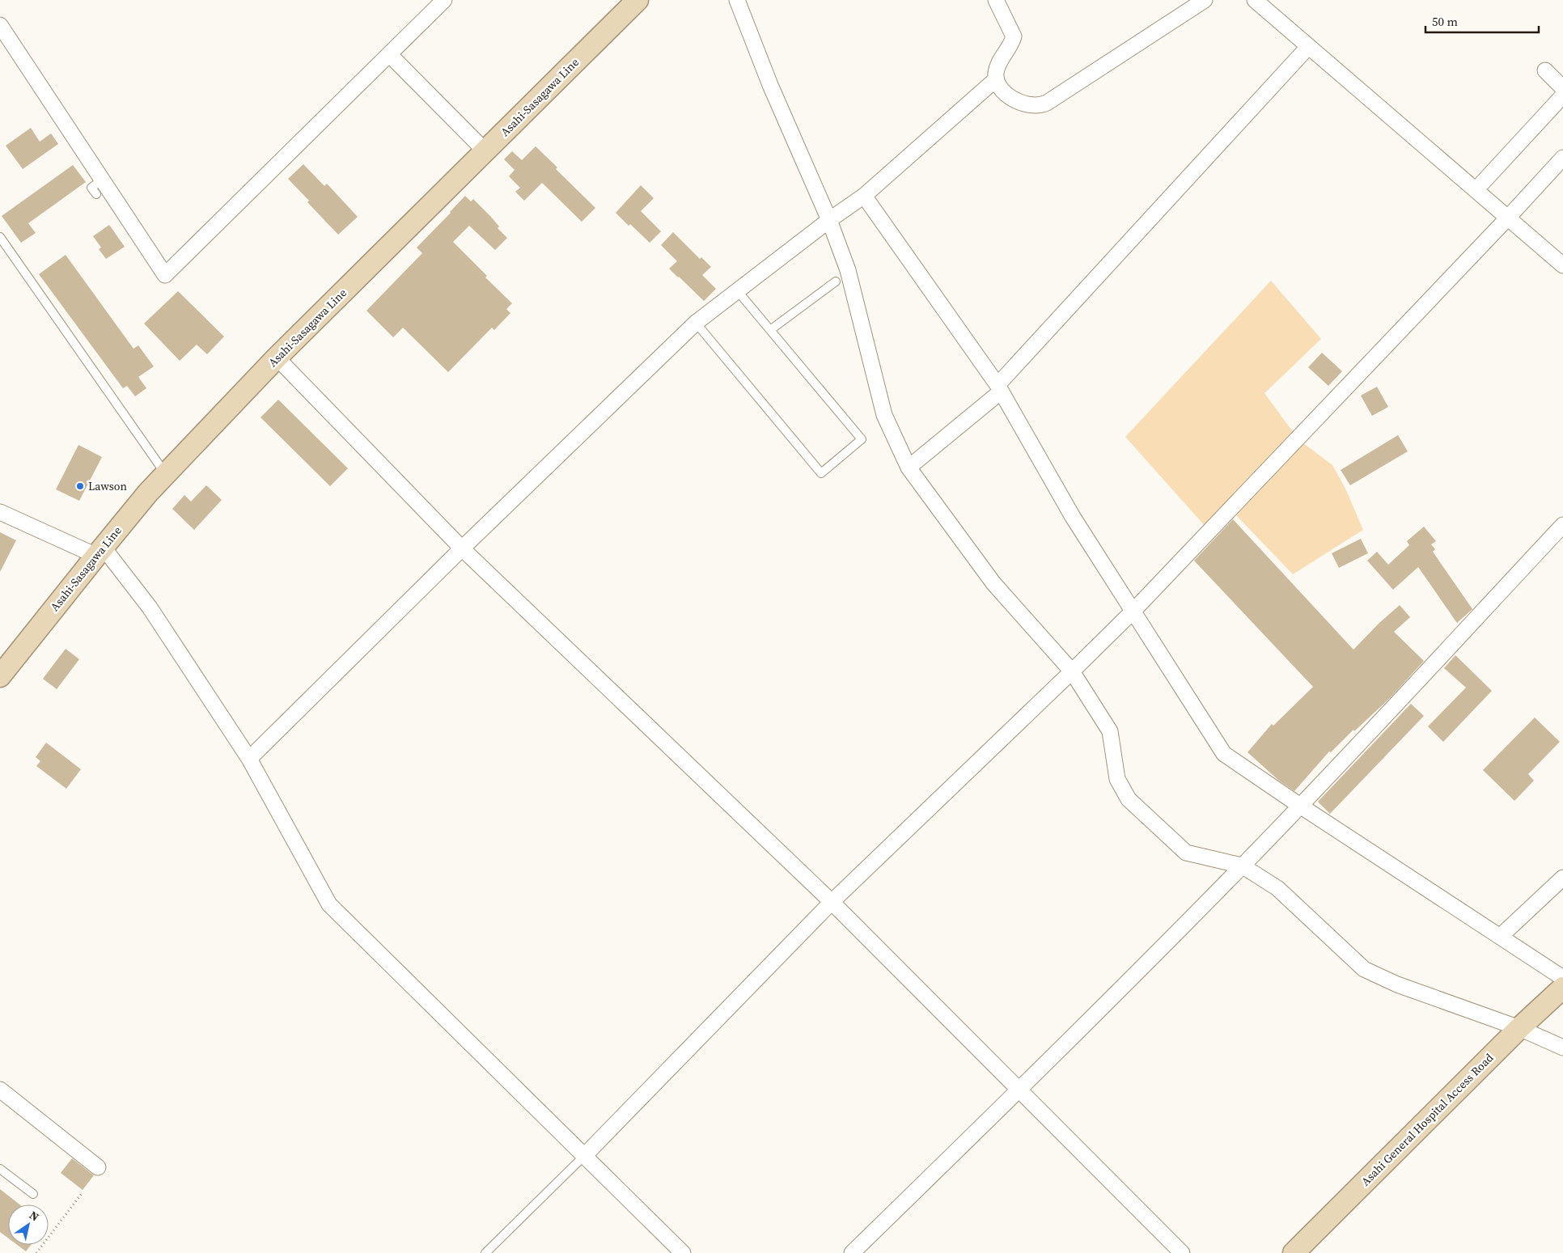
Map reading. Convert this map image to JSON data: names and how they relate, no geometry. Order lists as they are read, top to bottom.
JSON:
{
  "streets": {
    "main road": ["Asahi-Sasagawa Line", "Asahi General Hospital Access Road"]
  },
  "places": ["Lawson"],
  "scale_bar": "50 m",
  "north": "top right"
}
